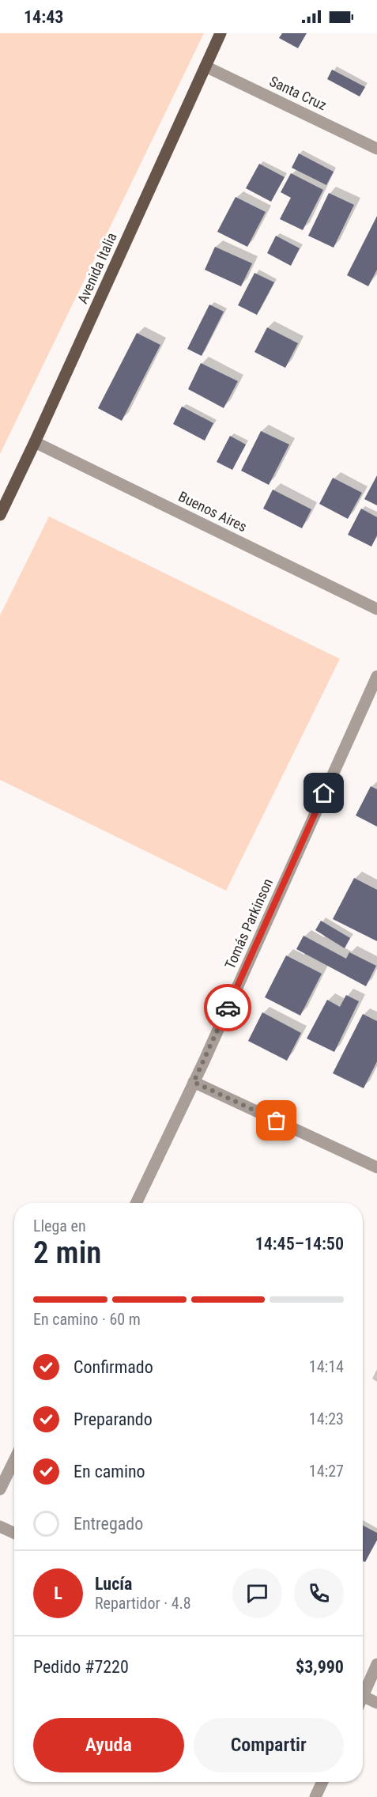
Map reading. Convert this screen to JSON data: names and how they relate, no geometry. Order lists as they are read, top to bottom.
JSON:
{
  "streets": {
    "main road": ["Avenida Italia"],
    "street": ["Santa Cruz", "Buenos Aires", "Tomás Parkinson"]
  },
  "crossings": [
    ["Santa Cruz", "Avenida Italia"],
    ["Avenida Italia", "Buenos Aires"]
  ],
  "page": {
    "status": "14:43",
    "heading": ["2 min", "Llega en", "14:45–14:50"],
    "panel": [
      "Lucía",
      "Repartidor · 4.8",
      "Pedido #7220",
      "$3,990"
    ],
    "bar": "En camino · 60 m",
    "list": [
      ["Confirmado", "14:14"],
      ["Preparando", "14:23"],
      ["En camino", "14:27"],
      "Entregado"
    ],
    "round": "L",
    "buttons": ["Ayuda", "Compartir"]
  }
}
